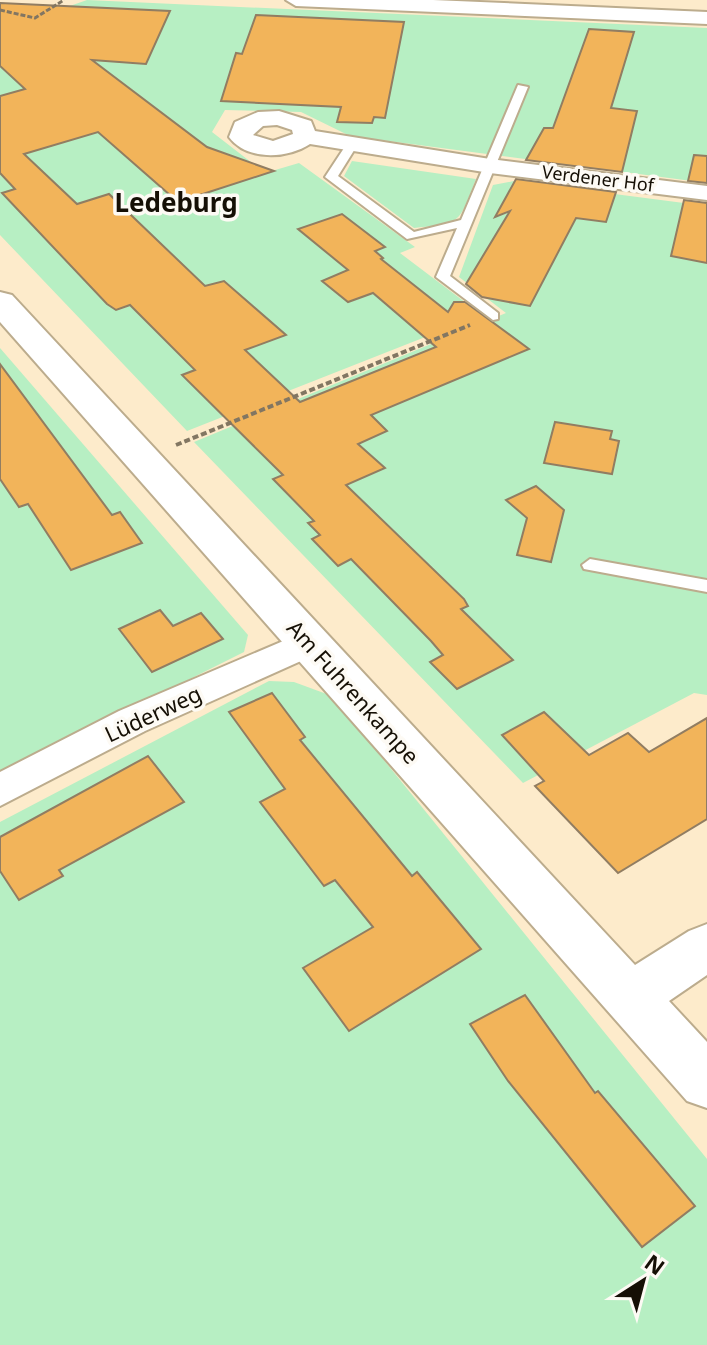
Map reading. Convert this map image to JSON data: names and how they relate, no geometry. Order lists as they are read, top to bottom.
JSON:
{
  "streets": {
    "street": ["Verdener Hof", "Am Fuhrenkampe", "Lüderweg"]
  },
  "crossings": [
    ["Am Fuhrenkampe", "Lüderweg"]
  ],
  "districts": ["Ledeburg"],
  "north": "top right"
}
